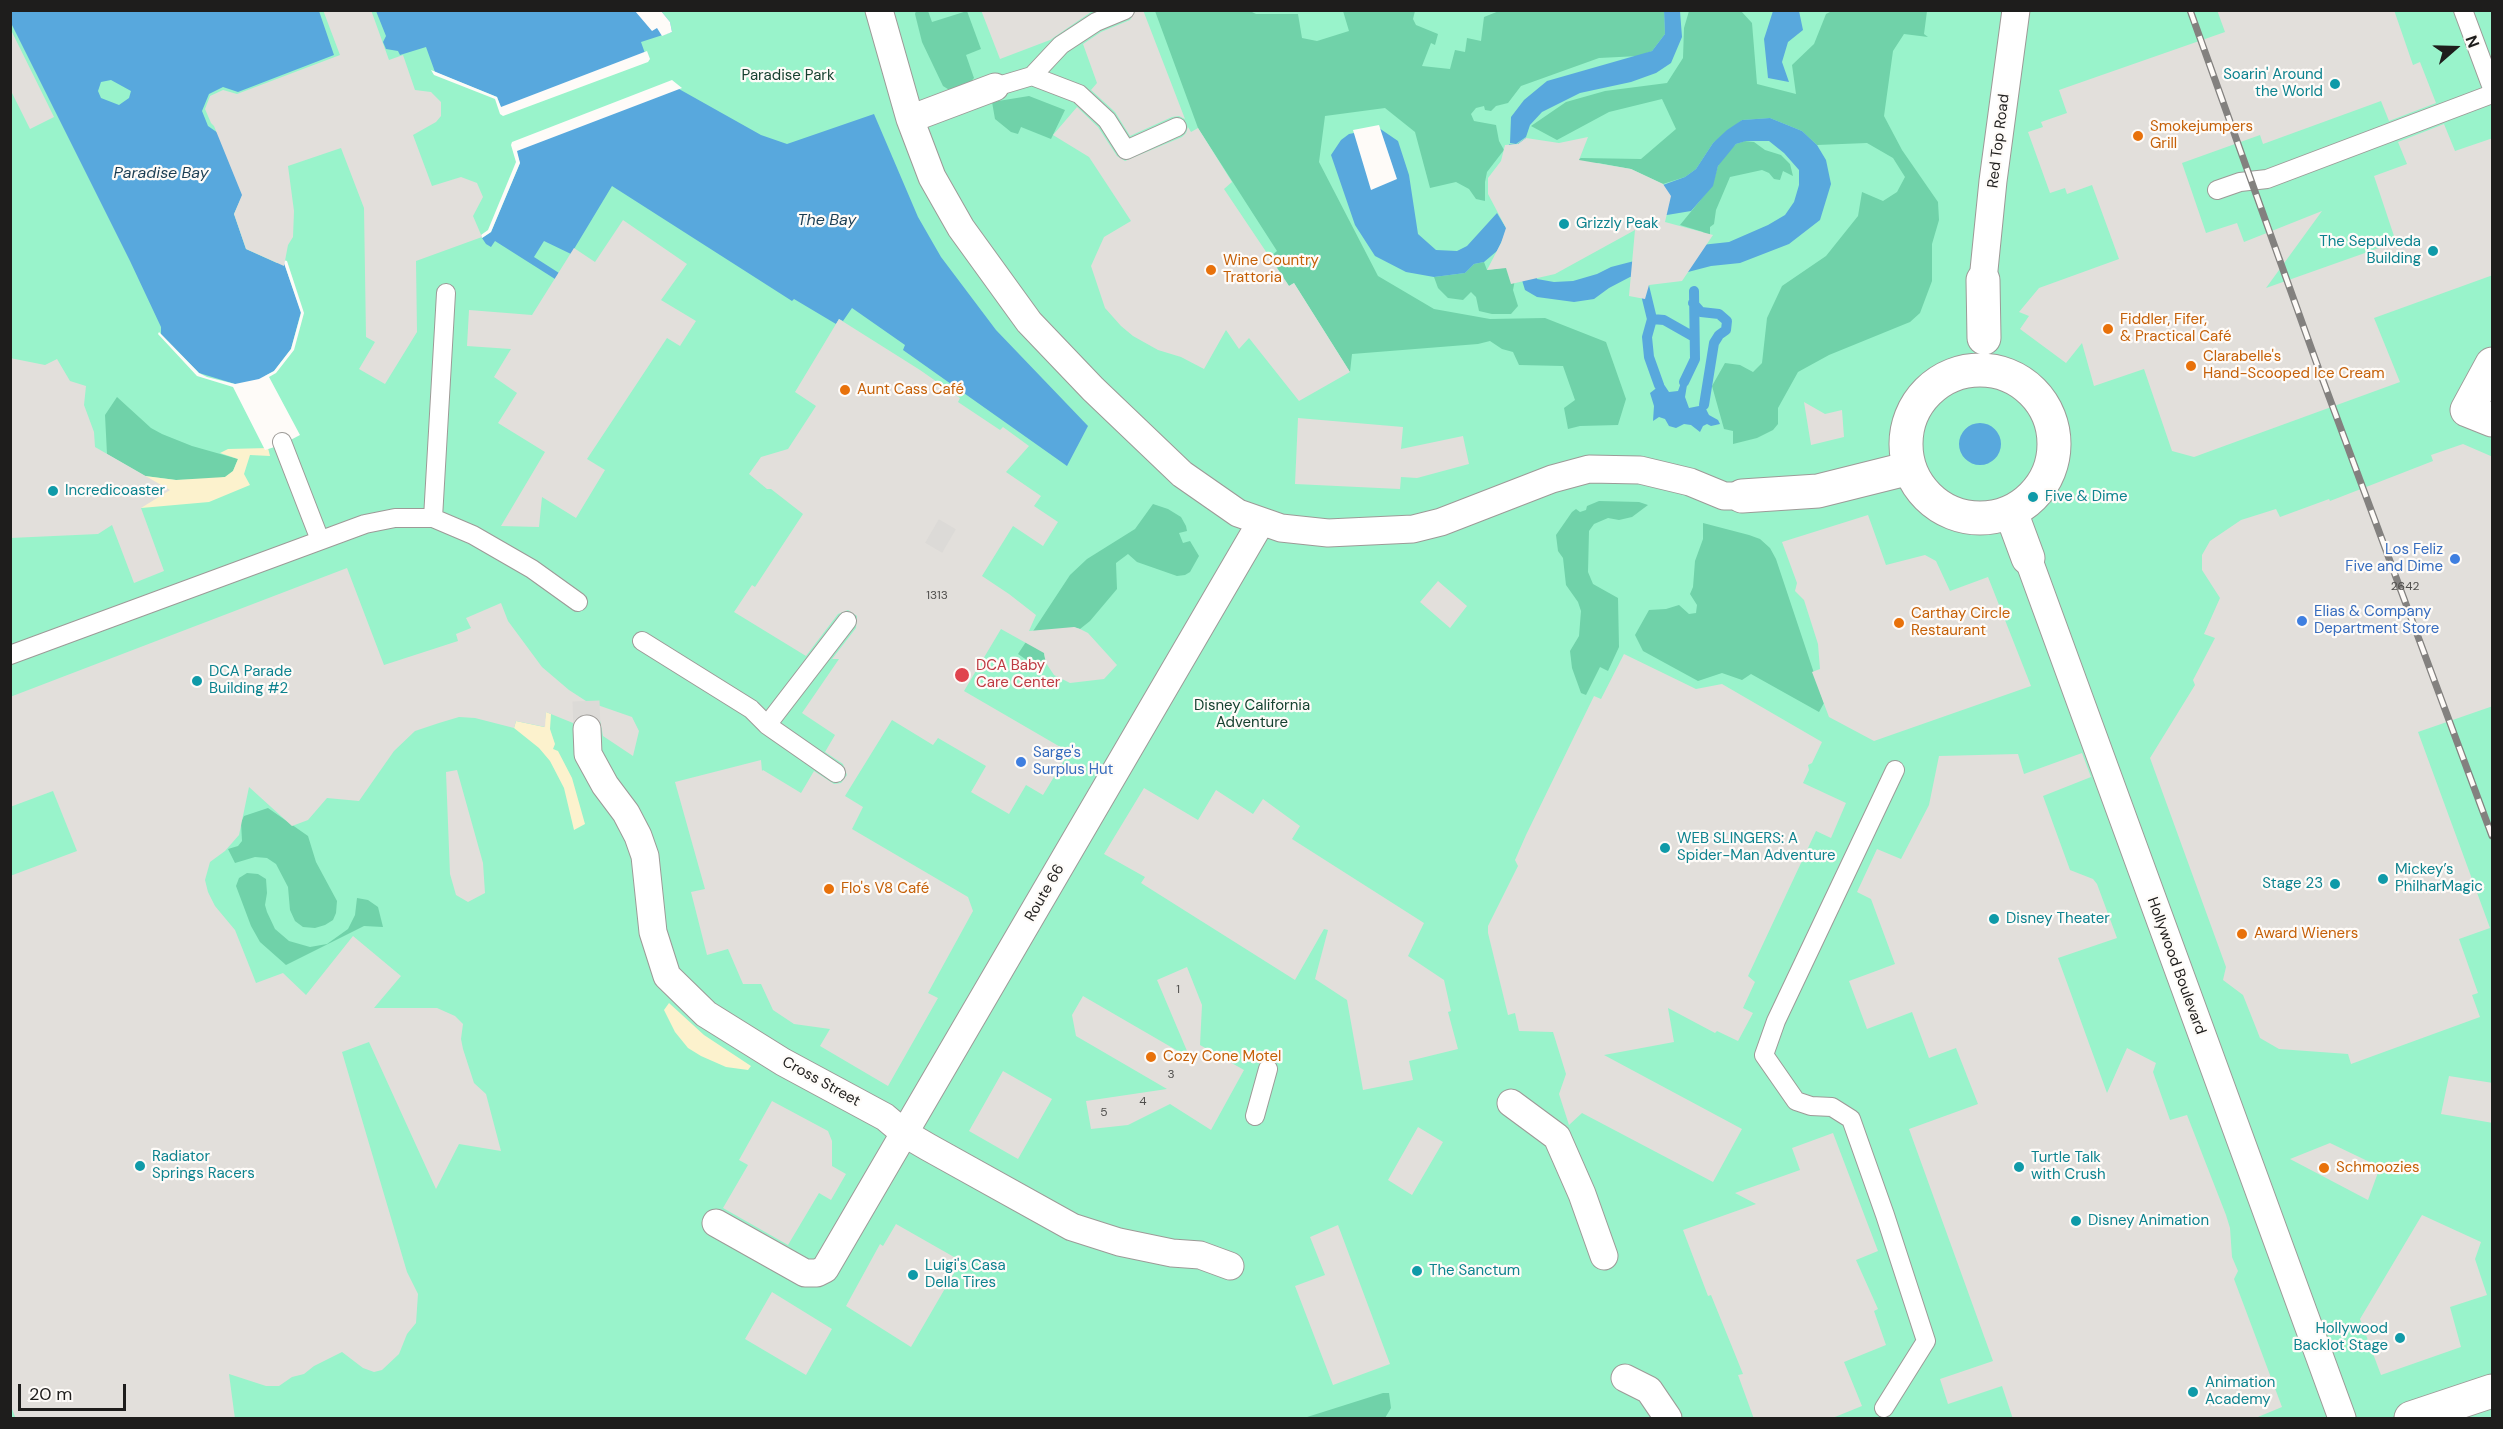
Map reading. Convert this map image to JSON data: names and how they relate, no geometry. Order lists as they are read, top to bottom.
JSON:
{
  "streets": {
    "street": [
      "Red Top Road",
      "Route 66",
      "Hollywood Boulevard",
      "Cross Street"
    ]
  },
  "crossings": [
    ["Route 66", "Cross Street"]
  ],
  "water": ["Paradise Bay", "The Bay"],
  "parks": ["Paradise Park", "Disney California Adventure"],
  "places": [
    "Soarin' Around the World",
    "Smokejumpers Grill",
    "Grizzly Peak",
    "The Sepulveda Building",
    "Wine Country Trattoria",
    "Fiddler, Fifer, & Practical Café",
    "Clarabelle's Hand-Scooped Ice Cream",
    "Aunt Cass Café",
    "Incredicoaster",
    "Five & Dime",
    "Los Feliz Five and Dime",
    "Elias & Company Department Store",
    "Carthay Circle Restaurant",
    "DCA Baby Care Center",
    "DCA Parade Building #2",
    "Sarge's Surplus Hut",
    "WEB SLINGERS: A Spider-Man Adventure",
    "Mickey’s PhilharMagic",
    "Stage 23",
    "Flo's V8 Café",
    "Disney Theater",
    "Award Wieners",
    "Cozy Cone Motel",
    "Radiator Springs Racers",
    "Turtle Talk with Crush",
    "Schmoozies",
    "Disney Animation",
    "The Sanctum",
    "Luigi's Casa Della Tires",
    "Hollywood Backlot Stage",
    "Animation Academy"
  ],
  "house_numbers": [
    "2642",
    "1313",
    "1",
    "3",
    "4",
    "5"
  ],
  "scale_bar": "20 m",
  "north": "right"
}
